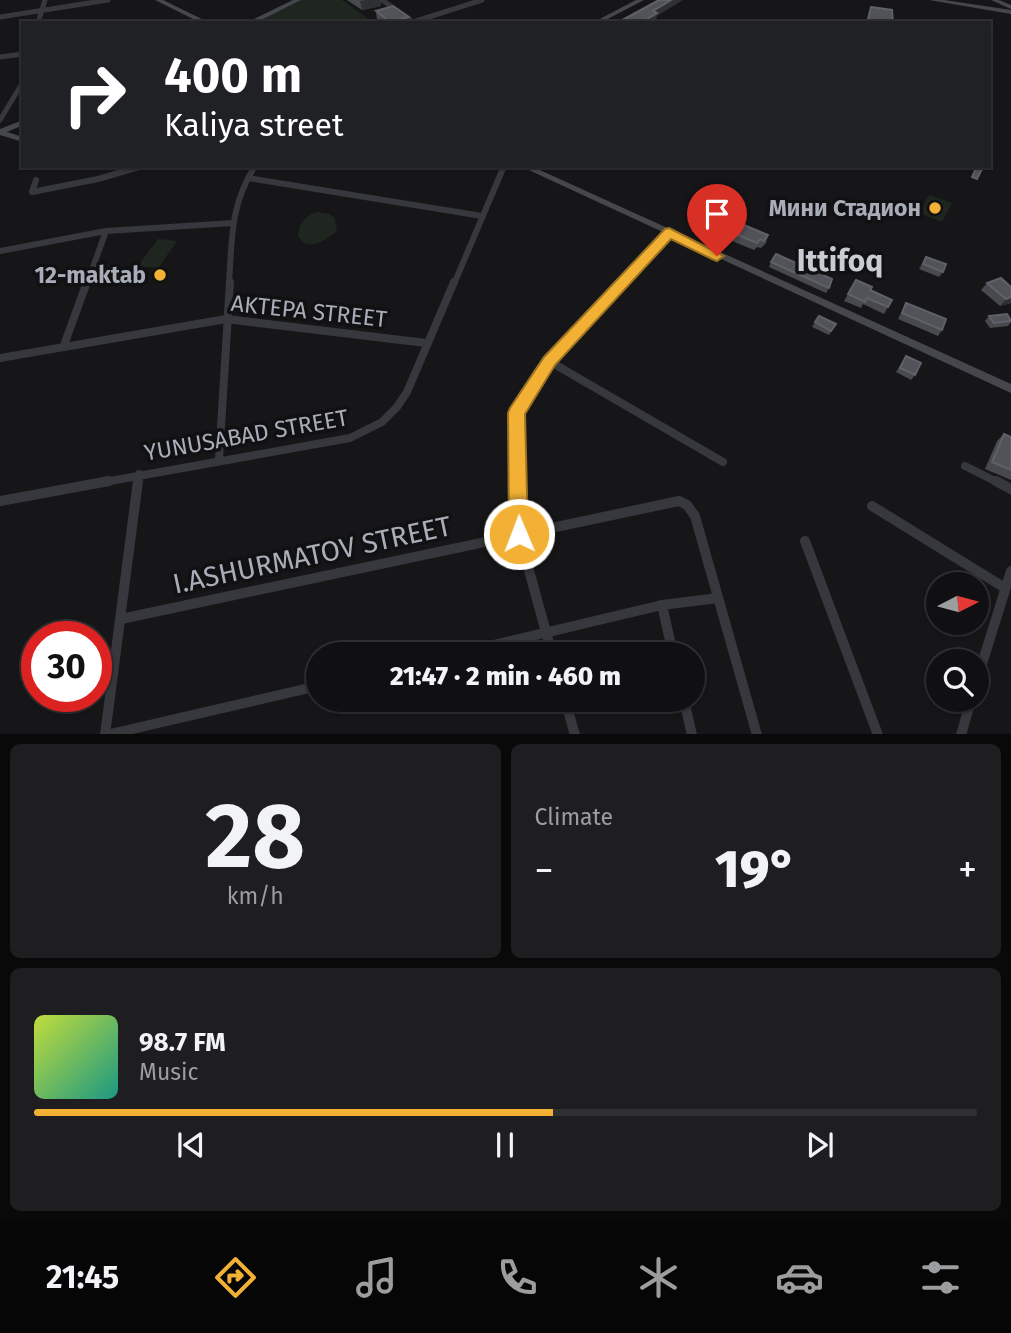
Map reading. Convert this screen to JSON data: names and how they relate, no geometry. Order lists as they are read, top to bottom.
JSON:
{
  "streets": {
    "street": ["AKTEPA STREET", "YUNUSABAD STREET", "I.ASHURMATOV STREET"]
  },
  "crossings": [
    ["AKTEPA STREET", "YUNUSABAD STREET"]
  ],
  "districts": ["Ittifoq"],
  "places": ["Мини Стадион", "12-maktab"],
  "north": "right",
  "page": {
    "turn": ["400 m", "Kaliya street"],
    "limit": "30",
    "trip": "21:47 · 2 min · 460 m",
    "tile": [
      ["28", "km/h"],
      "Climate"
    ],
    "heat": ["−", "19°", "+"],
    "song": ["98.7 FM", "Music"],
    "tabs": "21:45"
  }
}
